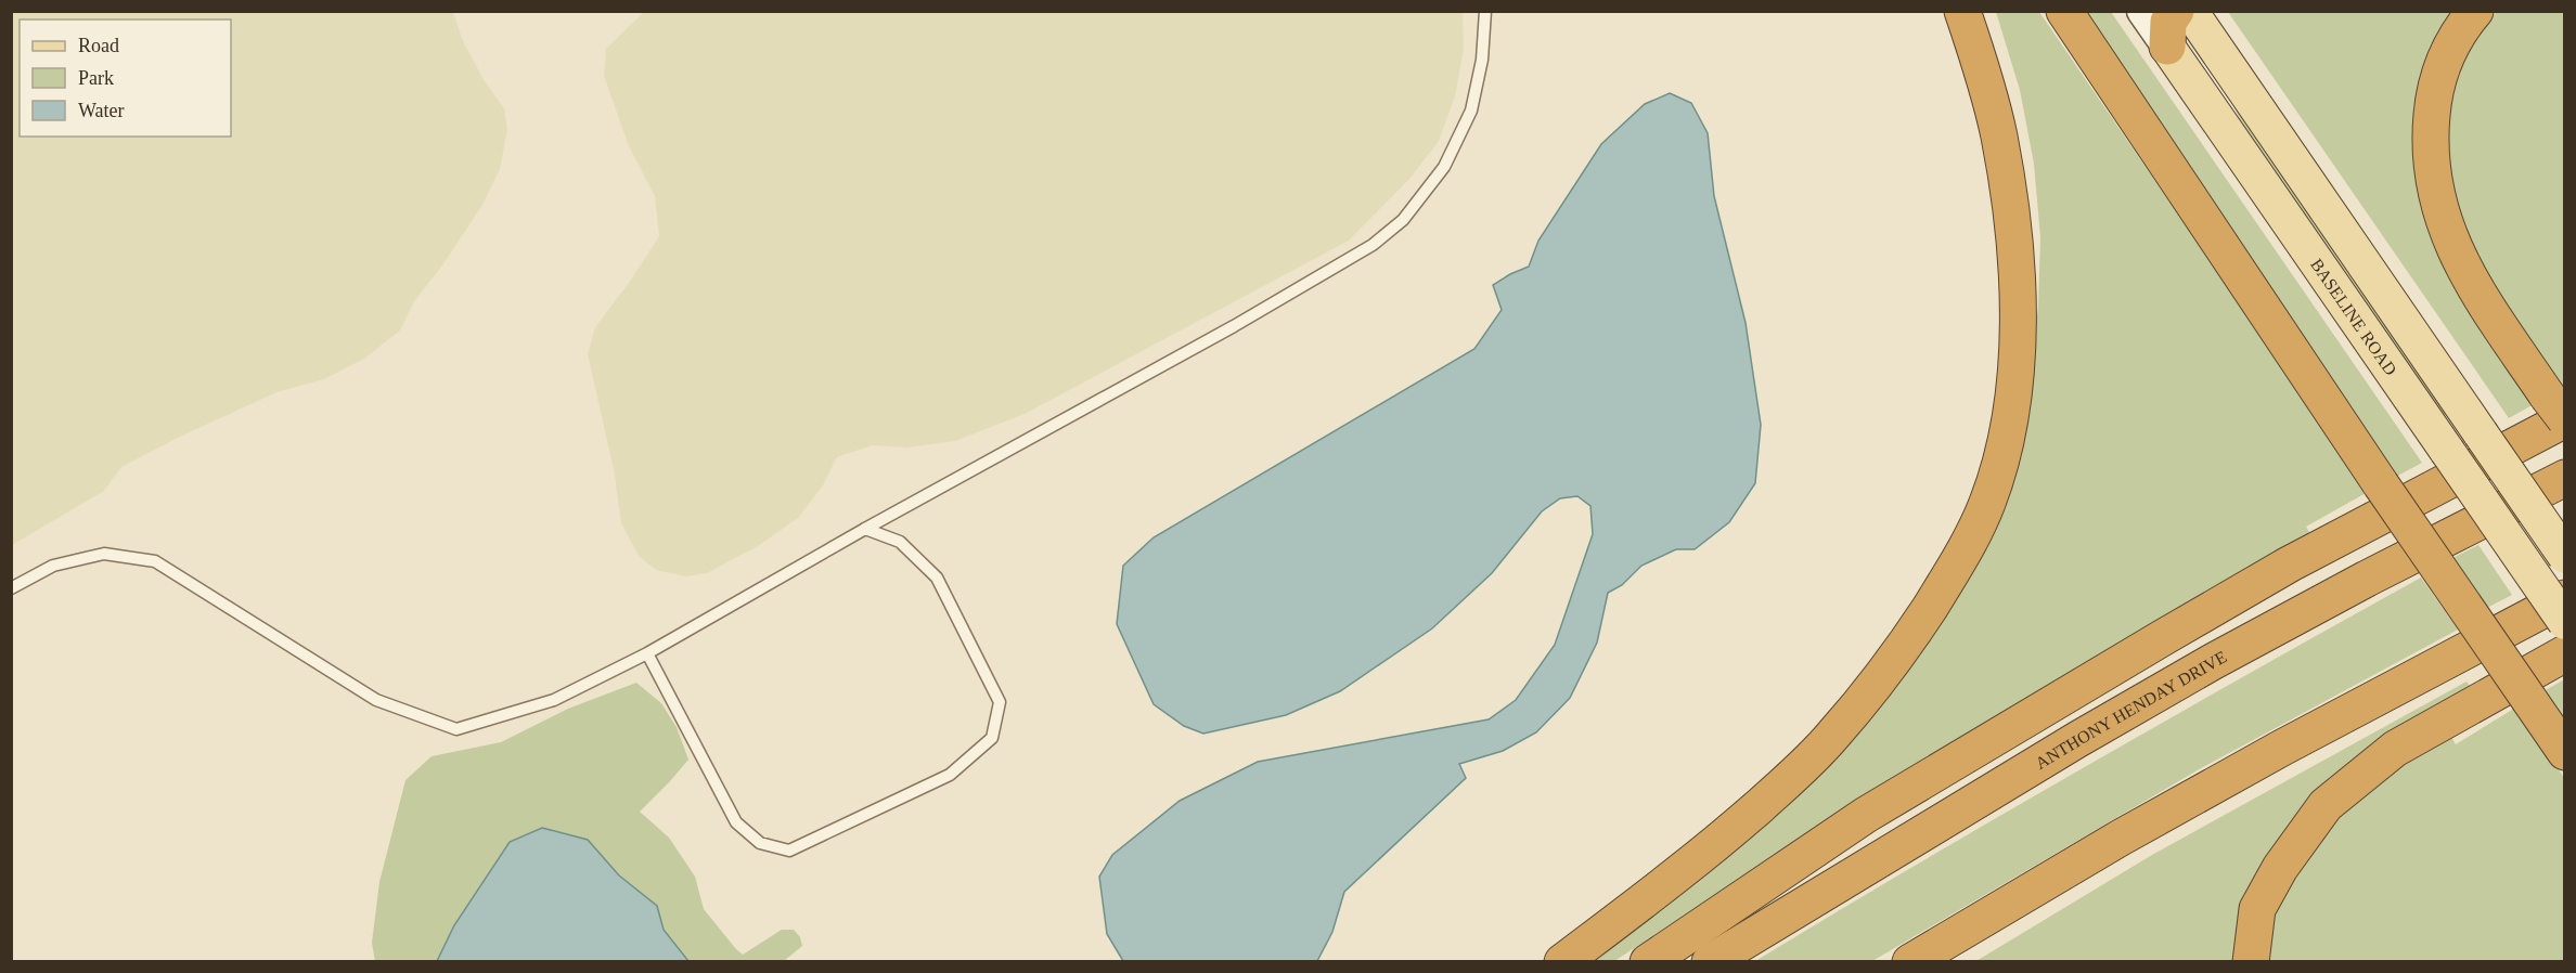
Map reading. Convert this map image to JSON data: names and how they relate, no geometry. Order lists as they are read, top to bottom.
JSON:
{
  "streets": {
    "highway": ["ANTHONY HENDAY DRIVE"],
    "main road": ["BASELINE ROAD"]
  },
  "legend": ["Road", "Park", "Water"]
}
